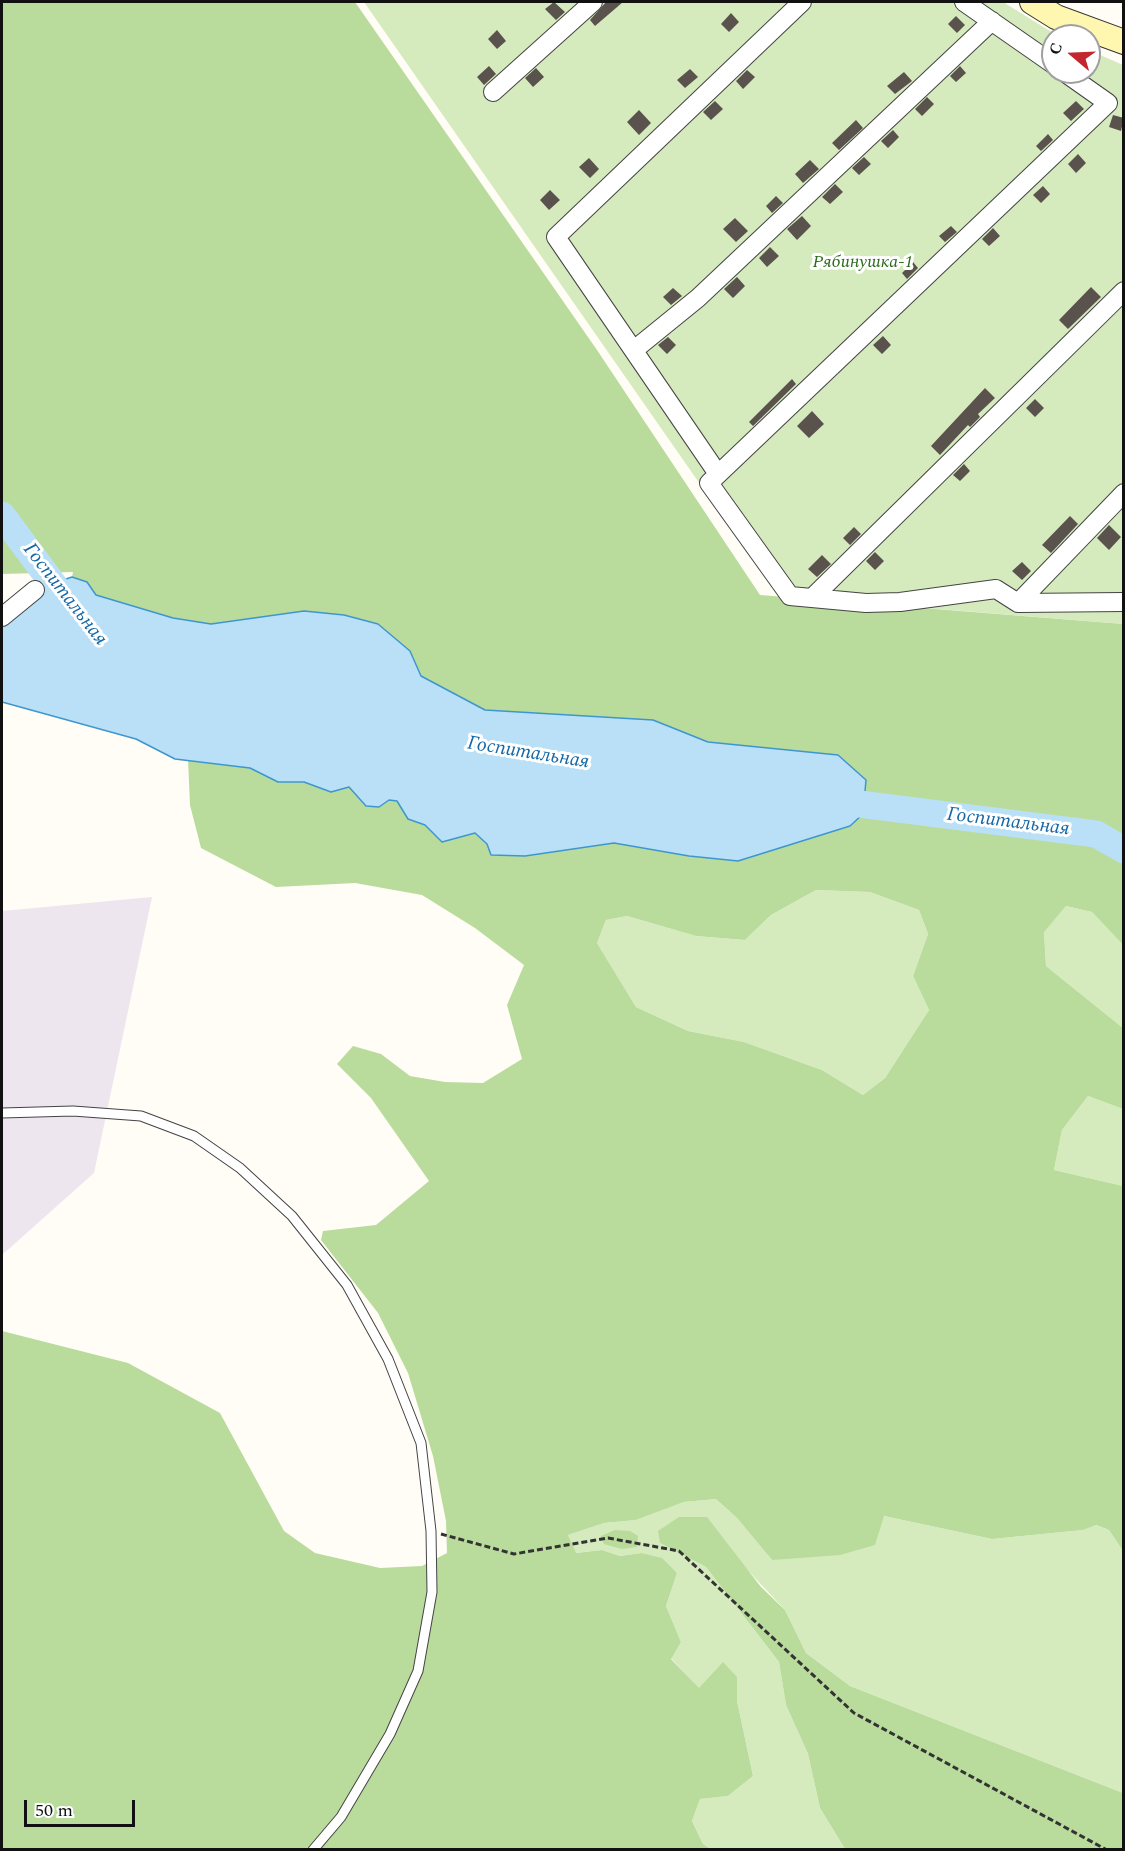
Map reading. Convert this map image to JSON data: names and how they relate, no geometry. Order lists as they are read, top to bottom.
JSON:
{
  "water": ["Госпитальная"],
  "parks": ["Рябинушка-1"],
  "scale_bar": "50 m",
  "north": "left"
}
